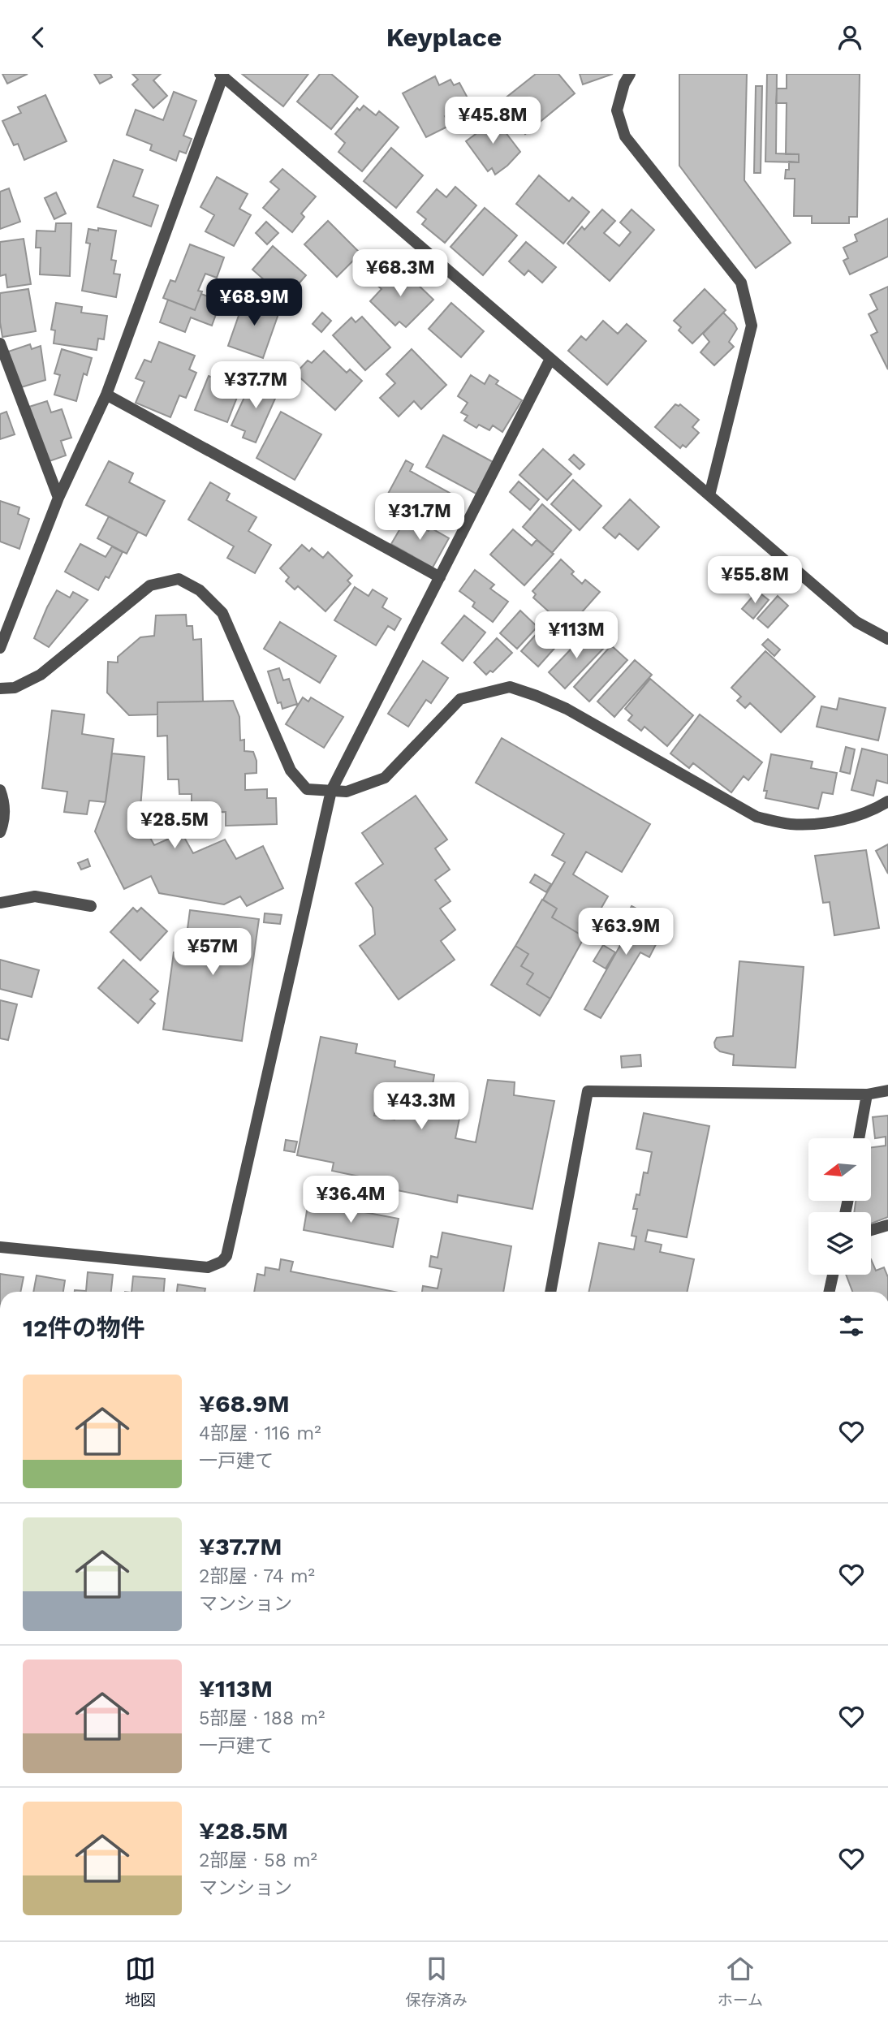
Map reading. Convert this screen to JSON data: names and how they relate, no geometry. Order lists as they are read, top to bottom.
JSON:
{
  "north": "left",
  "page": {
    "header": "Keyplace",
    "price": [
      "¥45.8M",
      "¥68.3M",
      "¥68.9M",
      "¥37.7M",
      "¥31.7M",
      "¥55.8M",
      "¥113M",
      "¥28.5M",
      "¥63.9M",
      "¥57M",
      "¥43.3M",
      "¥36.4M"
    ],
    "heading": "12件の物件",
    "list": [
      {
        "name": "¥68.9M",
        "note": "4部屋 · 116 m² · 一戸建て"
      },
      {
        "name": "¥37.7M",
        "note": "2部屋 · 74 m² · マンション"
      },
      {
        "name": "¥113M",
        "note": "5部屋 · 188 m² · 一戸建て"
      },
      {
        "name": "¥28.5M",
        "note": "2部屋 · 58 m² · マンション"
      }
    ],
    "tabs": ["地図", "保存済み", "ホーム"]
  }
}
